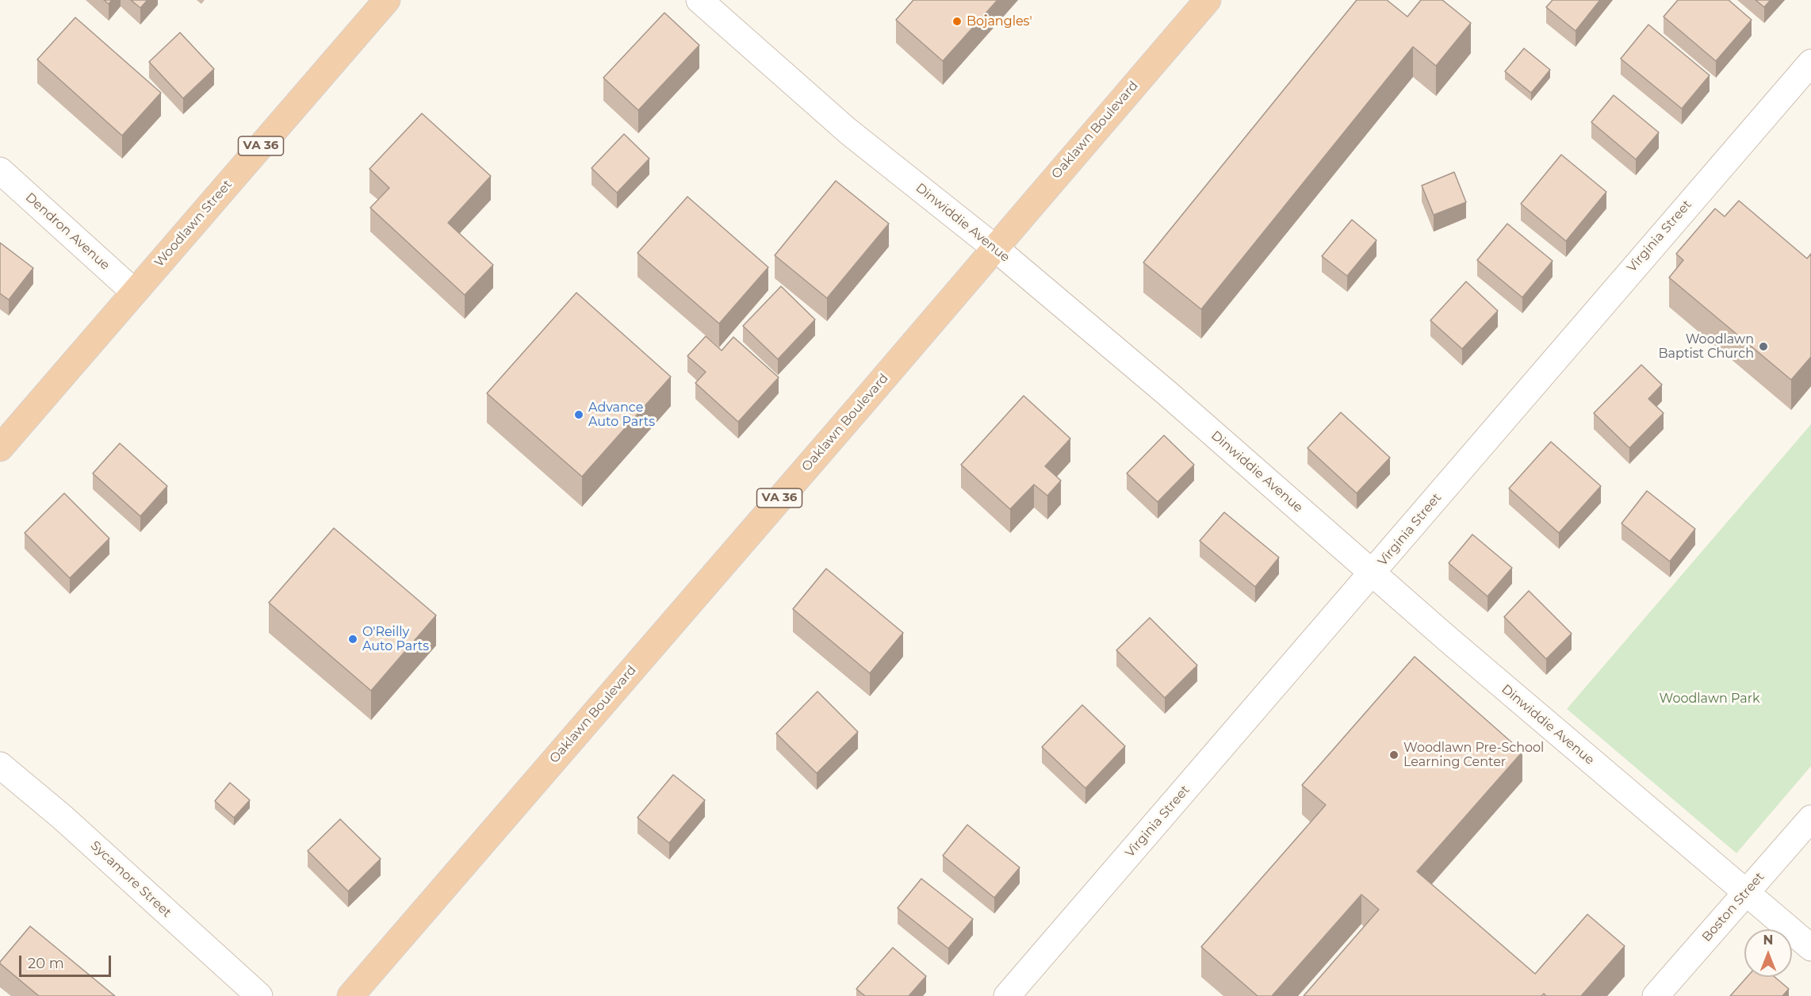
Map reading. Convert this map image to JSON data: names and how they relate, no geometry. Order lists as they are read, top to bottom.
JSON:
{
  "streets": {
    "highway": ["Oaklawn Boulevard", "VA 36", "Woodlawn Street"],
    "street": [
      "Dinwiddie Avenue",
      "Dendron Avenue",
      "Virginia Street",
      "Sycamore Street",
      "Boston Street"
    ]
  },
  "crossings": [
    ["Oaklawn Boulevard", "Dinwiddie Avenue"],
    ["Dinwiddie Avenue", "Virginia Street"],
    ["Dinwiddie Avenue", "Boston Street"],
    ["Woodlawn Street", "Dendron Avenue"]
  ],
  "parks": ["Woodlawn Park"],
  "places": [
    "Bojangles'",
    "Woodlawn Baptist Church",
    "Advance Auto Parts",
    "O'Reilly Auto Parts",
    "Woodlawn Pre-School Learning Center"
  ],
  "scale_bar": "20 m",
  "north": "top"
}
